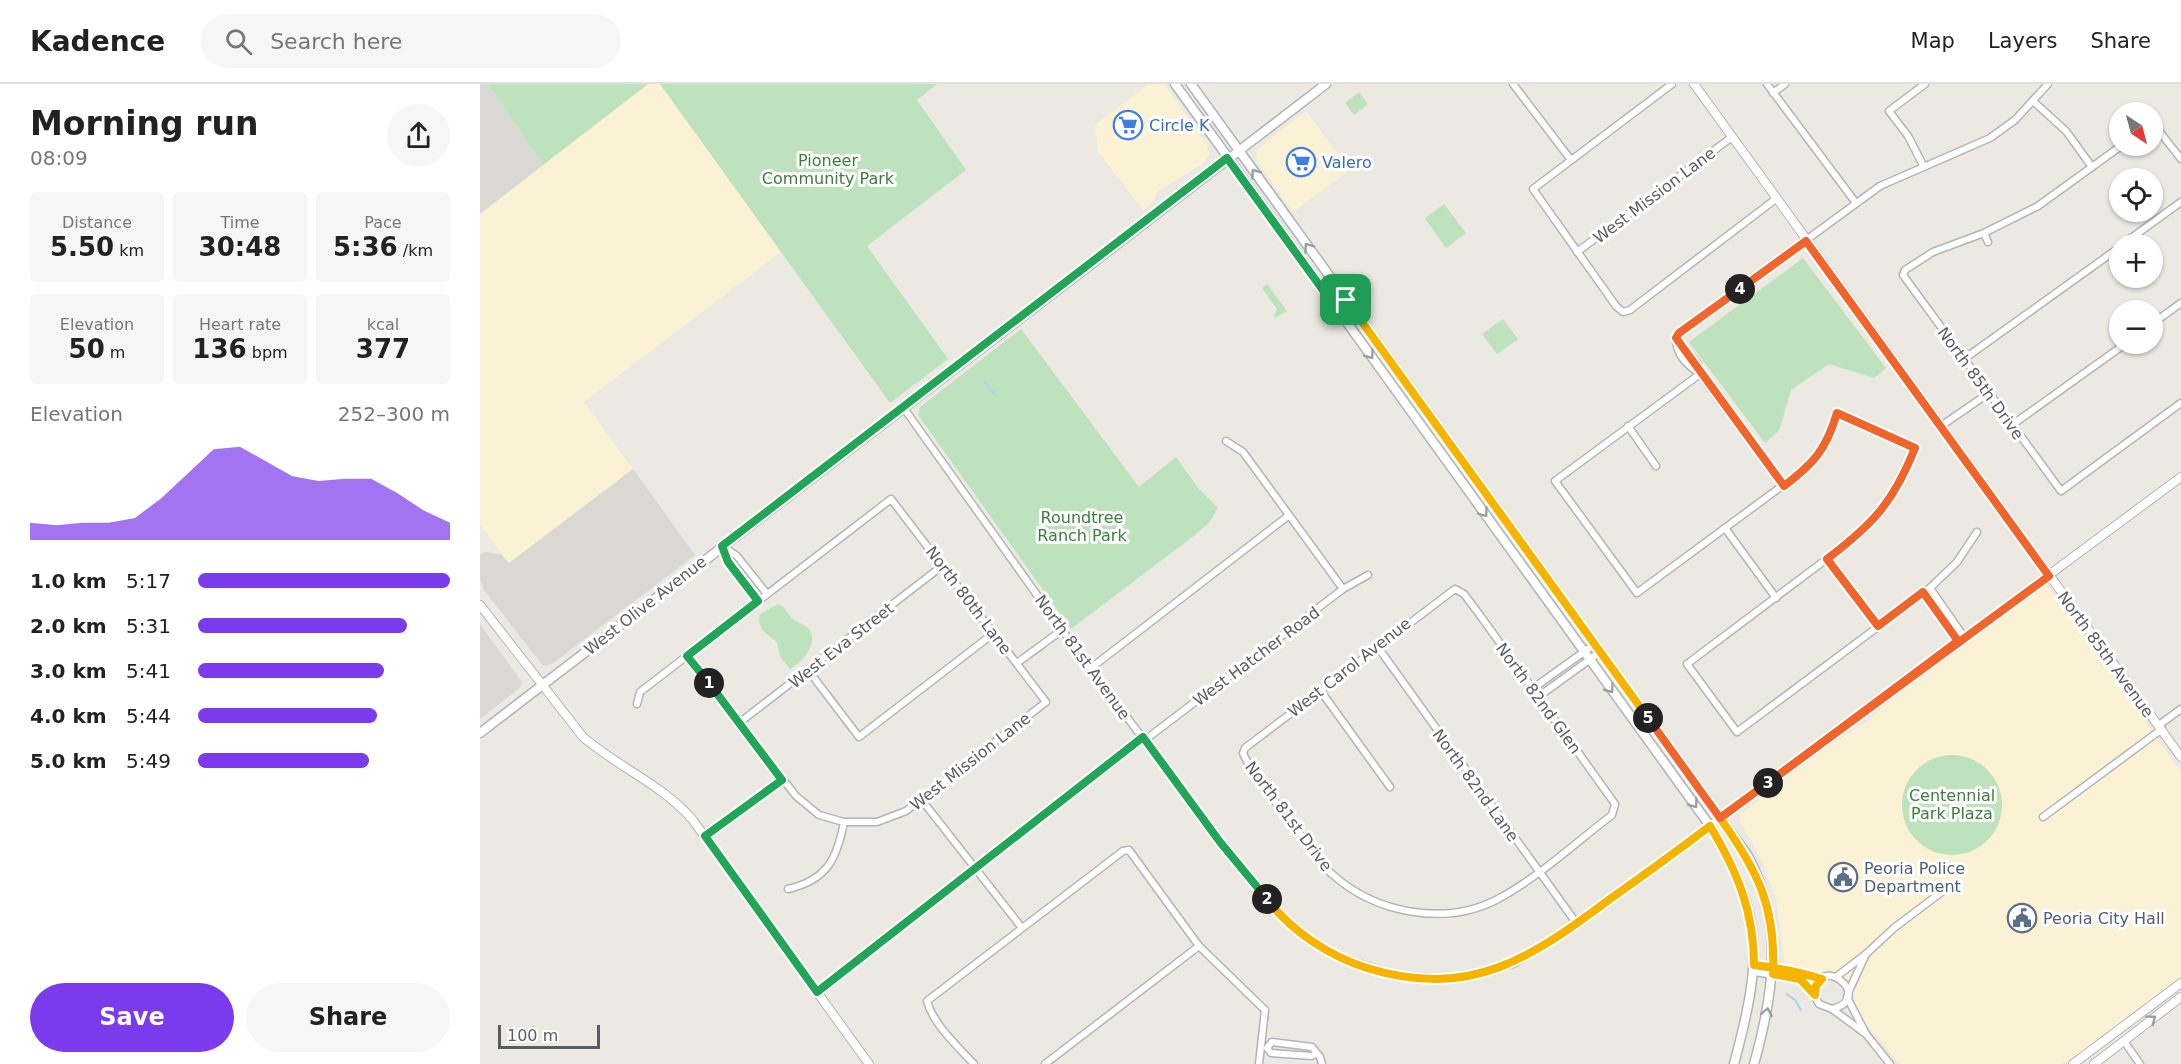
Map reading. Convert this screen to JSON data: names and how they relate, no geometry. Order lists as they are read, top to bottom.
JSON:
{
  "streets": {
    "main road": ["West Olive Avenue"],
    "street": [
      "West Mission Lane",
      "North 85th Drive",
      "North 80th Lane",
      "West Eva Street",
      "North 85th Avenue",
      "West Hatcher Road",
      "North 81st Avenue",
      "West Carol Avenue",
      "North 82nd Glen",
      "North 82nd Lane",
      "North 81st Drive"
    ]
  },
  "crossings": [
    ["West Mission Lane", "North 80th Lane"],
    ["West Mission Lane", "North 85th Avenue"],
    ["North 80th Lane", "West Eva Street"],
    ["West Olive Avenue", "North 81st Avenue"],
    ["West Hatcher Road", "North 81st Avenue"],
    ["North 81st Avenue", "North 82nd Lane"],
    ["West Carol Avenue", "North 82nd Glen"],
    ["West Carol Avenue", "North 82nd Lane"],
    ["West Carol Avenue", "North 81st Drive"],
    ["North 82nd Glen", "North 81st Drive"],
    ["North 82nd Lane", "North 81st Drive"]
  ],
  "parks": ["Pioneer Community Park", "Roundtree Ranch Park", "Centennial Park Plaza"],
  "places": {
    "supermarket": ["Circle K", "Valero"],
    "public building": ["Peoria Police Department", "Peoria City Hall"]
  },
  "scale_bar": "100 m",
  "north": "bottom right",
  "page": {
    "header": "Kadence",
    "search": "Search here",
    "nav": ["Map", "Layers", "Share"],
    "heading": ["Morning run", "08:09"],
    "map_buttons": ["+", "−"],
    "stats": [
      ["Distance", "5.50 km"],
      ["Time", "30:48"],
      ["Pace", "5:36 /km"],
      ["Elevation", "50 m"],
      ["Heart rate", "136 bpm"],
      ["kcal", "377"]
    ],
    "pins": [
      "4",
      "1",
      "5",
      "3",
      "2"
    ],
    "chart": ["Elevation", "252–300 m"],
    "list": [
      {
        "name": "1.0 km",
        "note": "5:17"
      },
      {
        "name": "2.0 km",
        "note": "5:31"
      },
      {
        "name": "3.0 km",
        "note": "5:41"
      },
      {
        "name": "4.0 km",
        "note": "5:44"
      },
      {
        "name": "5.0 km",
        "note": "5:49"
      }
    ],
    "buttons": ["Save", "Share"],
    "scale": "100 m"
  }
}
